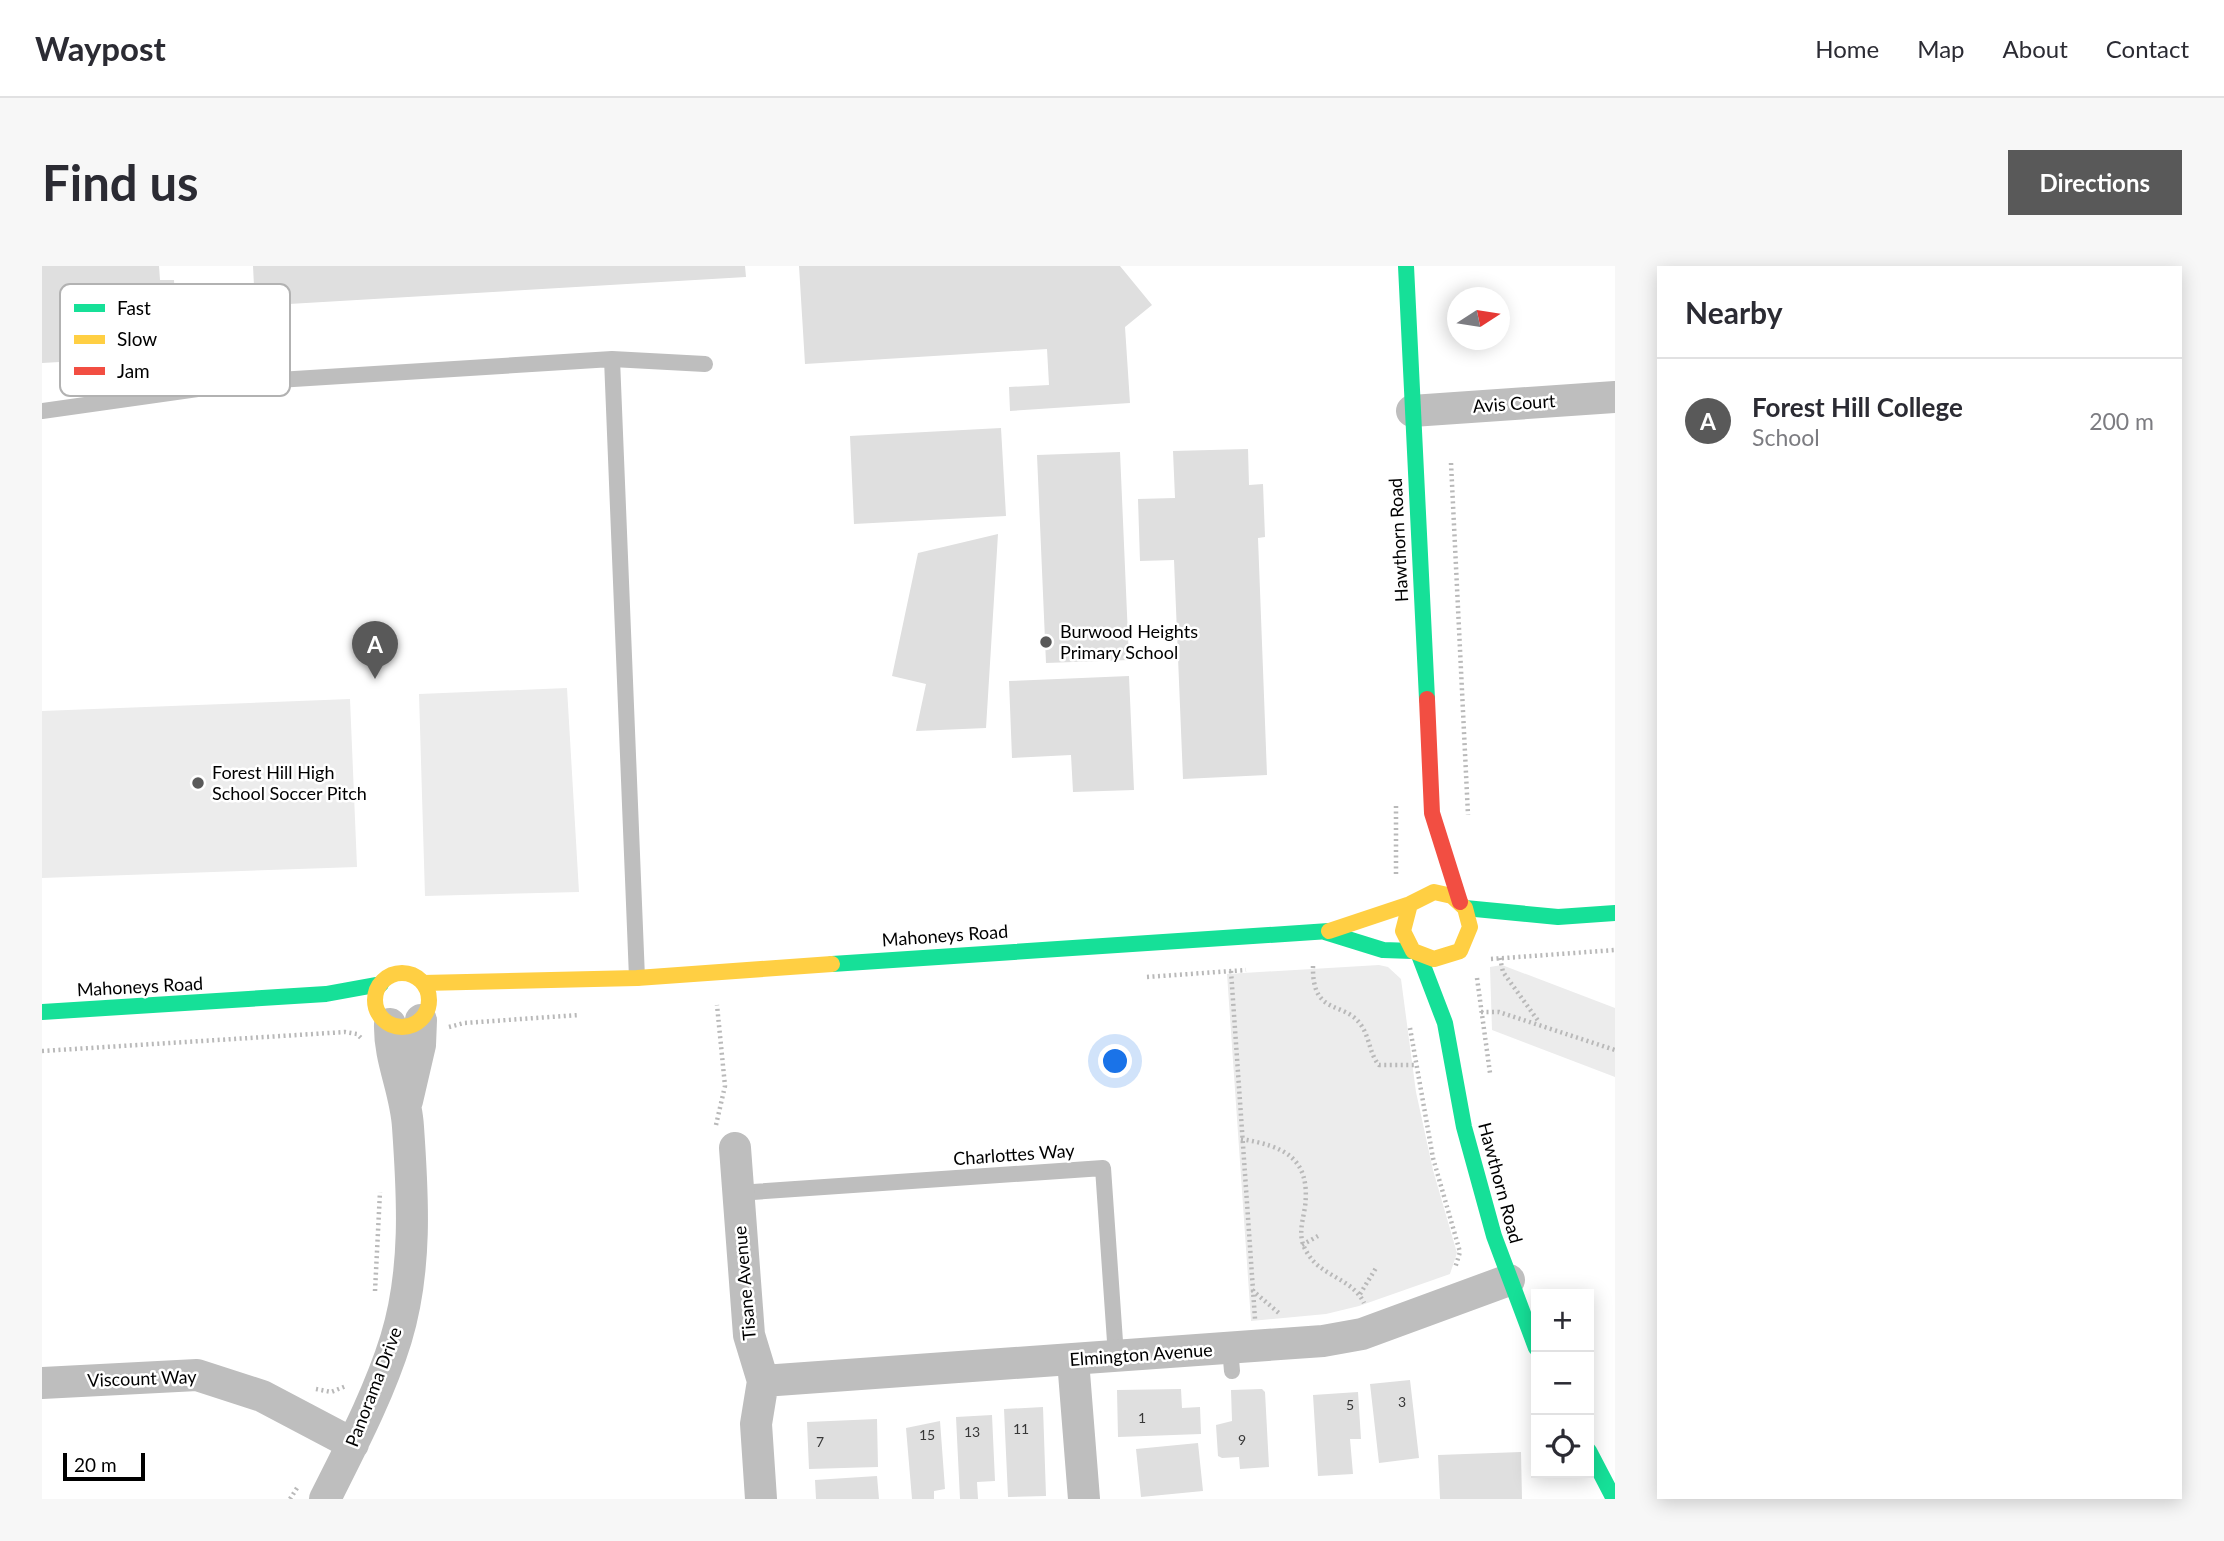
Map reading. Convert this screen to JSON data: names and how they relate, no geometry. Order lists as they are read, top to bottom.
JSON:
{
  "streets": {
    "main road": ["Hawthorn Road", "Mahoneys Road"],
    "street": [
      "Avis Court",
      "Tisane Avenue",
      "Elmington Avenue",
      "Viscount Way",
      "Panorama Drive"
    ],
    "lane": ["Charlottes Way"]
  },
  "crossings": [
    ["Avis Court", "Hawthorn Road"],
    ["Hawthorn Road", "Mahoneys Road"],
    ["Hawthorn Road", "Elmington Avenue"],
    ["Mahoneys Road", "Panorama Drive"],
    ["Charlottes Way", "Tisane Avenue"],
    ["Charlottes Way", "Elmington Avenue"],
    ["Tisane Avenue", "Elmington Avenue"],
    ["Viscount Way", "Panorama Drive"]
  ],
  "places": ["Burwood Heights Primary School", "Forest Hill High School Soccer Pitch"],
  "house_numbers": [
    "3",
    "5",
    "1",
    "11",
    "13",
    "15",
    "9",
    "7"
  ],
  "legend": ["Fast", "Slow", "Jam"],
  "scale_bar": "20 m",
  "north": "right",
  "page": {
    "header": "Waypost",
    "nav": [
      "Home",
      "Map",
      "About",
      "Contact"
    ],
    "buttons": "Directions",
    "title": "Find us",
    "heading": "Nearby",
    "list": [
      {
        "mark": "A",
        "name": "Forest Hill College",
        "note": "School",
        "value": "200 m"
      }
    ],
    "pins": "A",
    "map_buttons": ["+", "−"],
    "scale": "20 m"
  }
}
